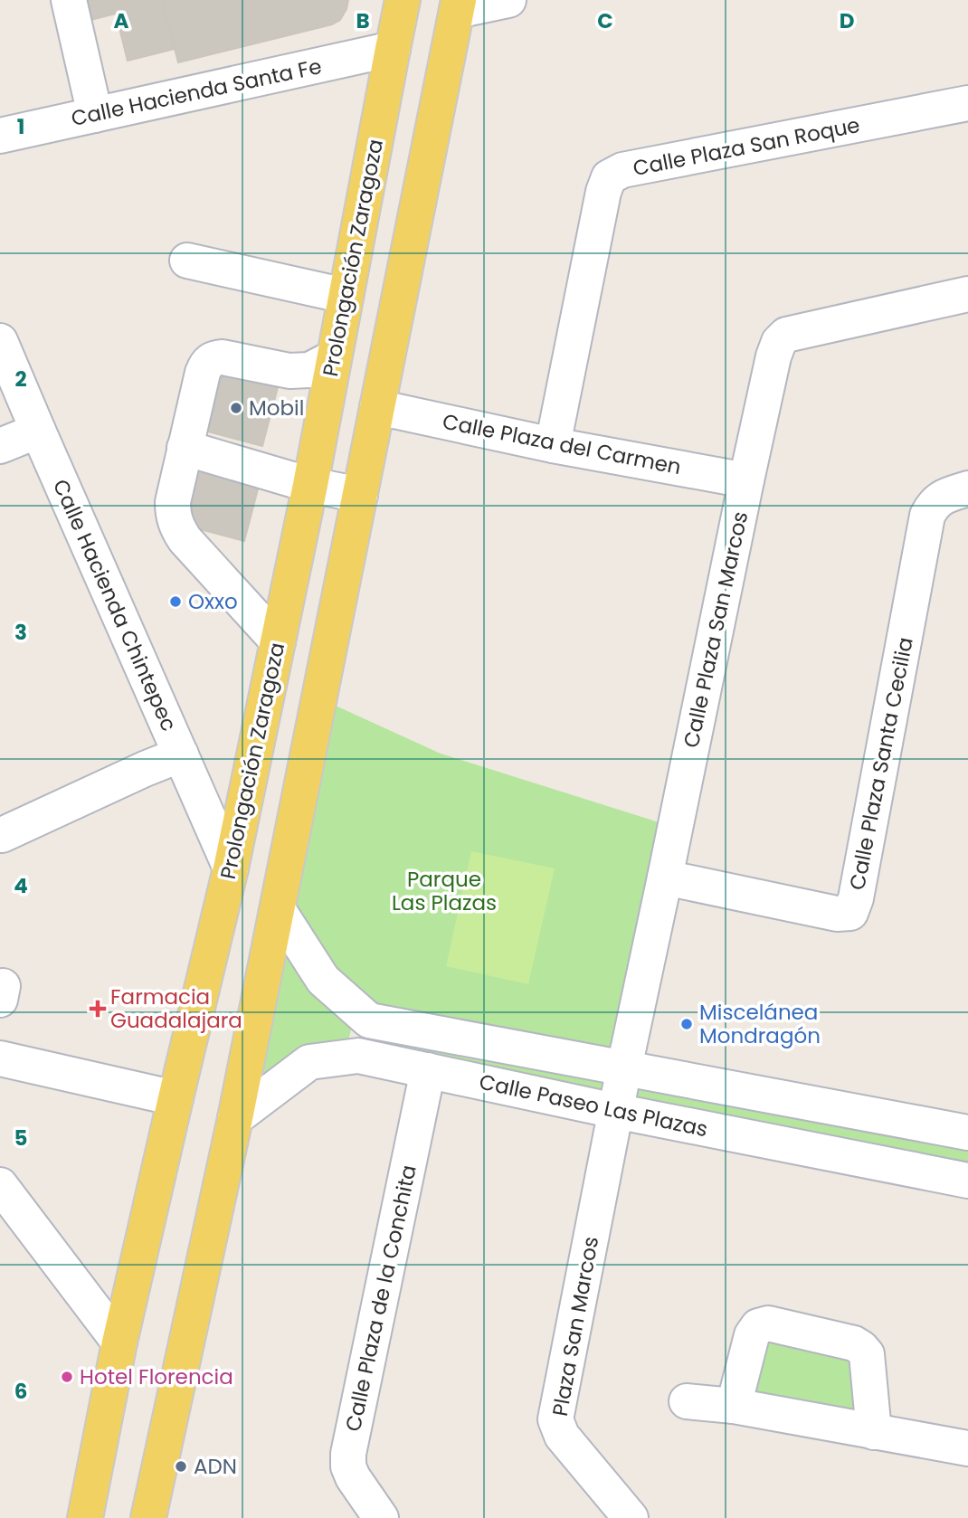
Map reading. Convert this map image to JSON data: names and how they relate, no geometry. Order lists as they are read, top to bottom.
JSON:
{
  "streets": {
    "main road": ["Prolongación Zaragoza"],
    "street": [
      "Calle Hacienda Santa Fe",
      "Calle Plaza San Roque",
      "Calle Plaza del Carmen",
      "Calle Hacienda Chintepec",
      "Calle Plaza San Marcos",
      "Calle Plaza Santa Cecilia",
      "Calle Paseo Las Plazas",
      "Calle Plaza de la Conchita",
      "Plaza San Marcos"
    ]
  },
  "crossings": [
    ["Calle Hacienda Santa Fe", "Prolongación Zaragoza"],
    ["Calle Plaza San Roque", "Calle Plaza del Carmen"],
    ["Prolongación Zaragoza", "Calle Hacienda Chintepec"],
    ["Calle Plaza del Carmen", "Calle Plaza San Marcos"],
    ["Calle Plaza San Marcos", "Calle Plaza Santa Cecilia"],
    ["Calle Plaza San Marcos", "Calle Paseo Las Plazas"],
    ["Calle Plaza San Marcos", "Plaza San Marcos"],
    ["Calle Paseo Las Plazas", "Calle Plaza de la Conchita"],
    ["Calle Paseo Las Plazas", "Plaza San Marcos"]
  ],
  "parks": ["Parque Las Plazas"],
  "places": {
    "other": [
      "Mobil",
      "Oxxo",
      "Miscelánea Mondragón",
      "Hotel Florencia",
      "ADN"
    ],
    "health": ["Farmacia Guadalajara"]
  },
  "grid": {
    "columns": [
      "A",
      "B",
      "C",
      "D"
    ],
    "rows": [
      "1",
      "2",
      "3",
      "4",
      "5",
      "6"
    ]
  }
}
